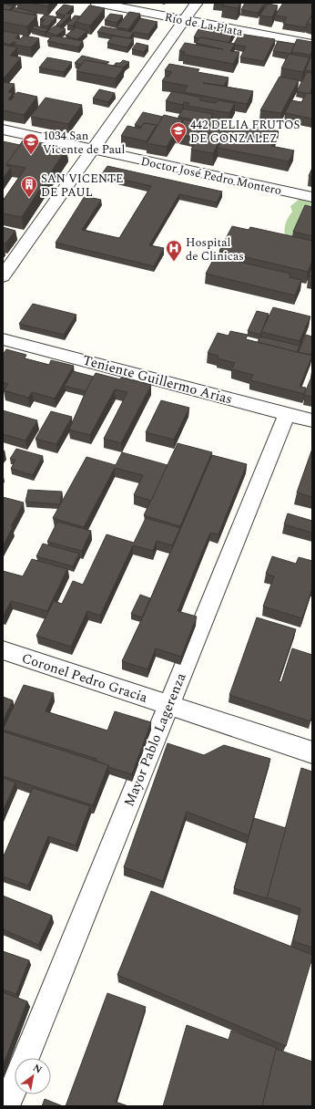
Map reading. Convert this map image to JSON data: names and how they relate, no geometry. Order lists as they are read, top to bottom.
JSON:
{
  "streets": {
    "street": [
      "Río de La Plata",
      "Doctor José Pedro Montero",
      "Teniente Guillermo Arias",
      "Coronel Pedro Gracia",
      "Mayor Pablo Lagerenza"
    ]
  },
  "crossings": [
    ["Teniente Guillermo Arias", "Mayor Pablo Lagerenza"],
    ["Coronel Pedro Gracia", "Mayor Pablo Lagerenza"]
  ],
  "places": {
    "school or university": ["442 DELIA FRUTOS DE GONZALEZ", "1034 San Vicente de Paul"],
    "building": ["SAN VICENTE DE PAUL"],
    "hospital": ["Hospital de Clinicas"]
  },
  "north": "top right"
}
